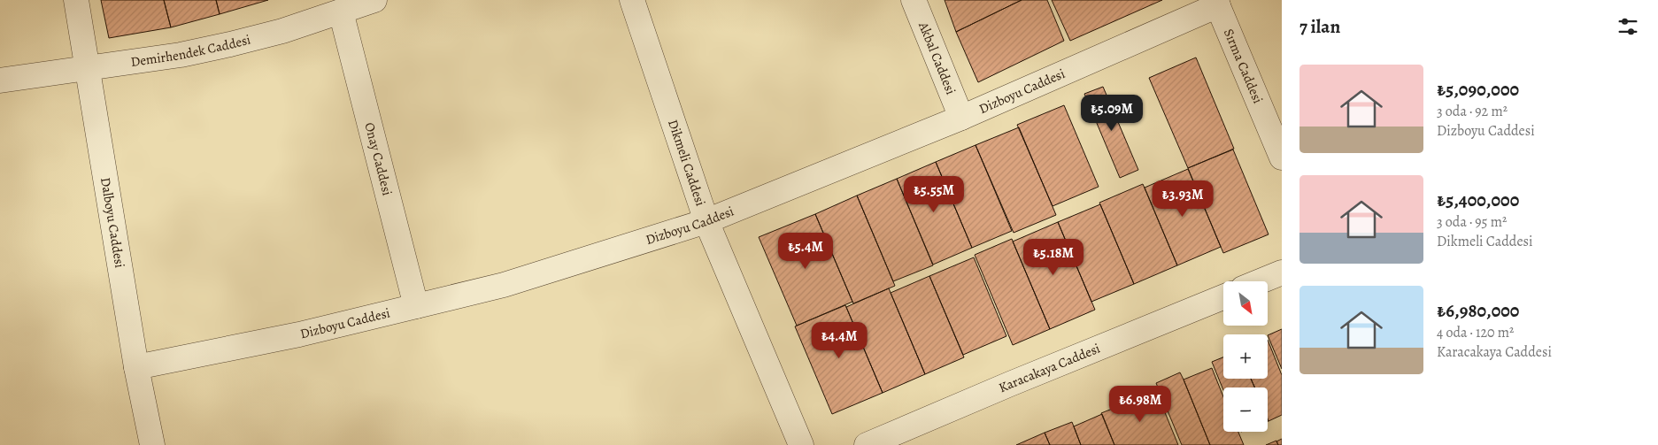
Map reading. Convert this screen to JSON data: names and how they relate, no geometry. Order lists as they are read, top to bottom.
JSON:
{
  "streets": {
    "street": [
      "Demirhendek Caddesi",
      "Akbal Caddesi",
      "Sırma Caddesi",
      "Dizboyu Caddesi",
      "Onay Caddesi",
      "Dikmeli Caddesi",
      "Dalboyu Caddesi",
      "Karacakaya Caddesi"
    ]
  },
  "crossings": [
    ["Demirhendek Caddesi", "Onay Caddesi"],
    ["Demirhendek Caddesi", "Dalboyu Caddesi"],
    ["Akbal Caddesi", "Dizboyu Caddesi"],
    ["Sırma Caddesi", "Dizboyu Caddesi"],
    ["Dizboyu Caddesi", "Onay Caddesi"],
    ["Dizboyu Caddesi", "Dikmeli Caddesi"],
    ["Dizboyu Caddesi", "Dalboyu Caddesi"]
  ],
  "north": "bottom right",
  "page": {
    "heading": "7 ilan",
    "list": [
      {
        "name": "₺5,090,000",
        "note": "3 oda · 92 m² · Dizboyu Caddesi"
      },
      {
        "name": "₺5,400,000",
        "note": "3 oda · 95 m² · Dikmeli Caddesi"
      },
      {
        "name": "₺6,980,000",
        "note": "4 oda · 120 m² · Karacakaya Caddesi"
      }
    ],
    "price": [
      "₺5.09M",
      "₺5.55M",
      "₺3.93M",
      "₺5.4M",
      "₺5.18M",
      "₺4.4M",
      "₺6.98M"
    ],
    "map_buttons": ["+", "−"]
  }
}
